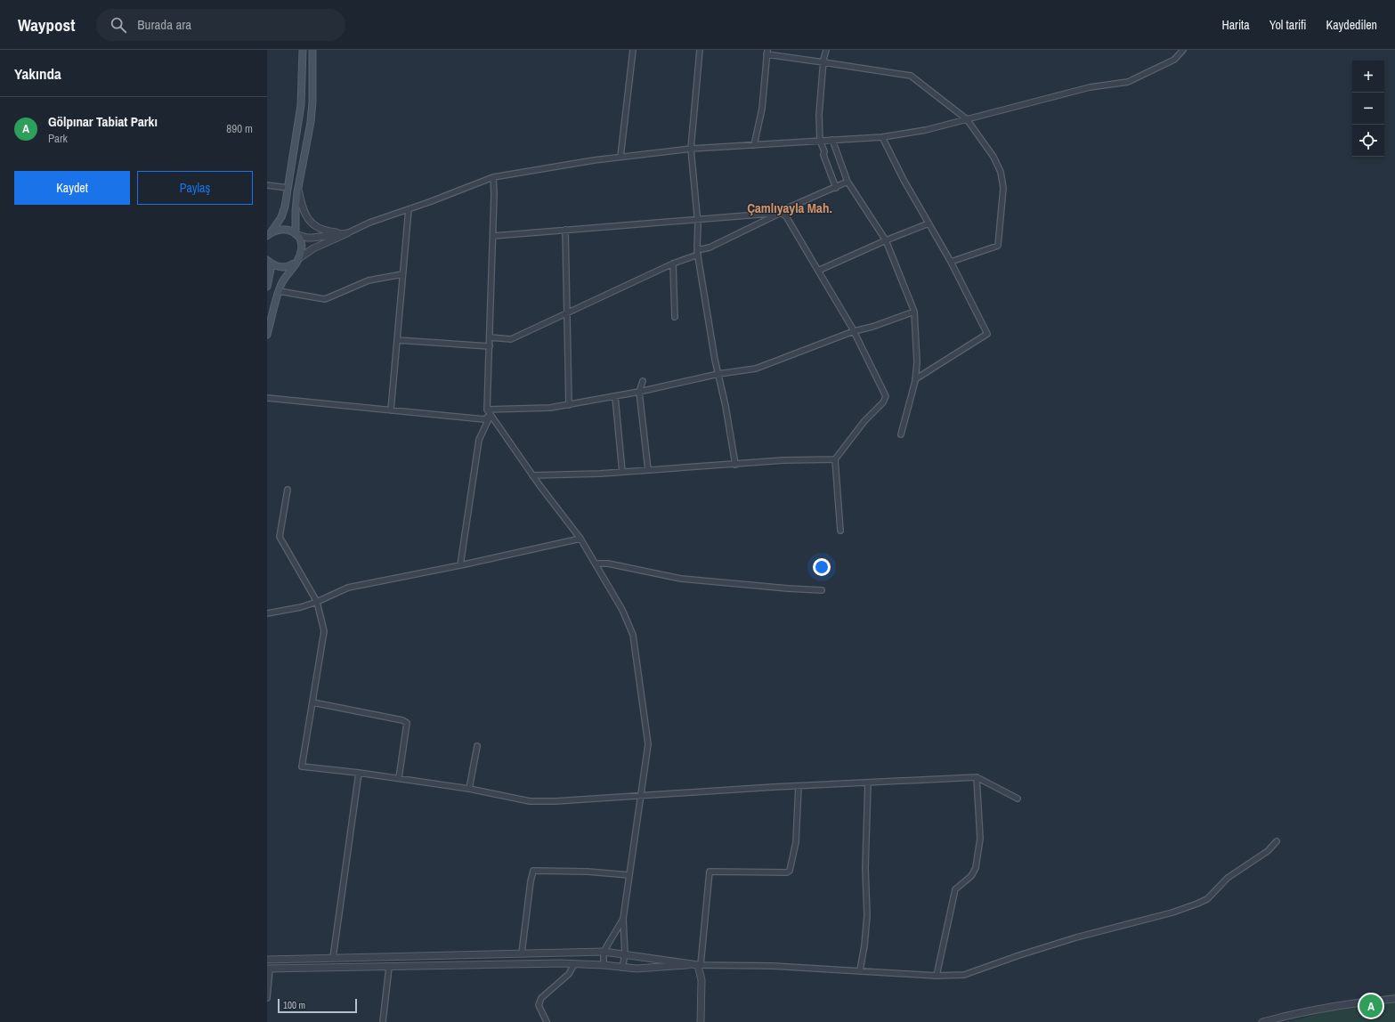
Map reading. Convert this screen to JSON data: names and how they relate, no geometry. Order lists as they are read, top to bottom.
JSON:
{
  "districts": ["Çamlıyayla Mah."],
  "scale_bar": "100 m",
  "page": {
    "header": "Waypost",
    "search": "Burada ara",
    "nav": ["Harita", "Yol tarifi", "Kaydedilen"],
    "heading": "Yakında",
    "map_buttons": ["+", "−"],
    "list": [
      {
        "mark": "A",
        "name": "Gölpınar Tabiat Parkı",
        "note": "Park",
        "value": "890 m"
      }
    ],
    "buttons": ["Kaydet", "Paylaş"],
    "pins": "A",
    "scale": "100 m"
  }
}
